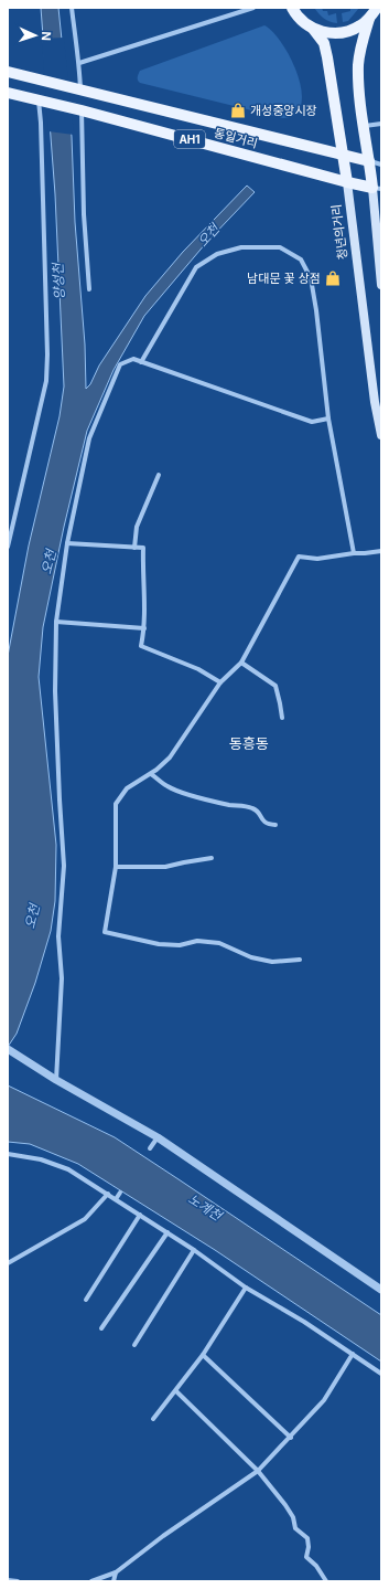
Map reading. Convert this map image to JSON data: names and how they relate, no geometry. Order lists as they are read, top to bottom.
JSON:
{
  "streets": {
    "main road": ["통일거리", "AH1", "청년의거리"]
  },
  "crossings": [
    ["통일거리", "청년의거리"]
  ],
  "districts": ["동흥동"],
  "water": ["오천", "양성천", "노계천"],
  "places": {
    "shop": ["개성중앙시장", "남대문 꽃 상점"]
  },
  "north": "right"
}
